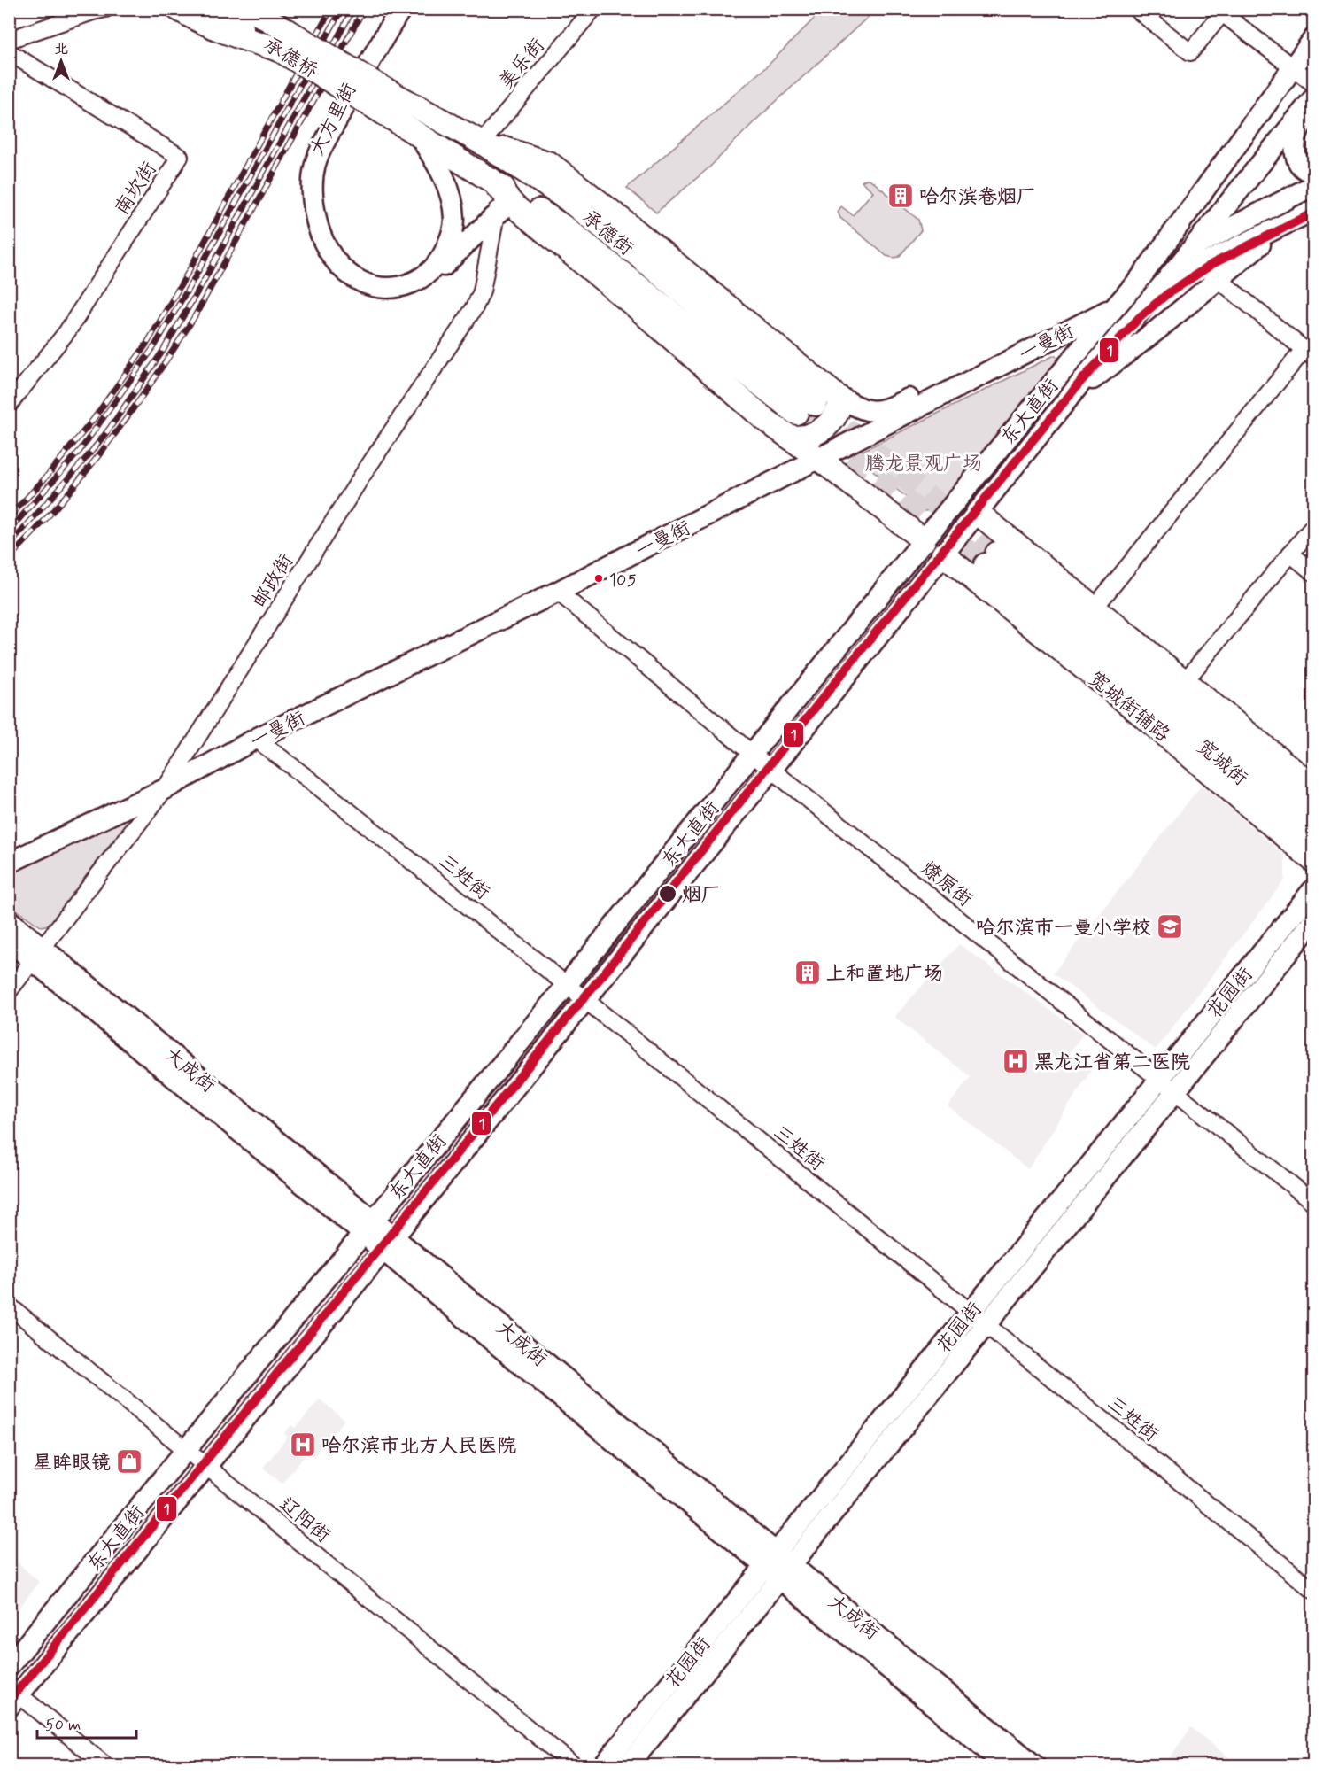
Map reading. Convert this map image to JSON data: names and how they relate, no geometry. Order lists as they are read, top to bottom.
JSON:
{
  "streets": {
    "highway": [
      "承德桥",
      "承德街",
      "宽城街辅路",
      "宽城街"
    ],
    "main road": [
      "大方里街",
      "一曼街",
      "东大直街",
      "花园街",
      "大成街"
    ],
    "street": [
      "美乐街",
      "南坎街",
      "邮政街",
      "三姓街",
      "燎原街",
      "辽阳街"
    ]
  },
  "crossings": [
    ["承德桥", "承德街"],
    ["美乐街", "承德街"],
    ["大方里街", "承德街"],
    ["大方里街", "邮政街"],
    ["承德街", "一曼街"],
    ["一曼街", "东大直街"],
    ["一曼街", "邮政街"],
    ["一曼街", "三姓街"],
    ["一曼街", "燎原街"],
    ["东大直街", "宽城街辅路"],
    ["东大直街", "三姓街"],
    ["东大直街", "燎原街"],
    ["东大直街", "大成街"],
    ["东大直街", "辽阳街"],
    ["邮政街", "大成街"],
    ["三姓街", "花园街"],
    ["燎原街", "花园街"],
    ["花园街", "大成街"]
  ],
  "parks": ["腾龙景观广场"],
  "places": {
    "building": ["哈尔滨卷烟厂", "上和置地广场"],
    "other": ["105", "烟厂"],
    "school or university": ["哈尔滨市一曼小学校"],
    "hospital": ["黑龙江省第二医院", "哈尔滨市北方人民医院"],
    "shop": ["星眸眼镜"]
  },
  "lines": ["transit line 1"],
  "scale_bar": "50 m",
  "north": "top"
}
